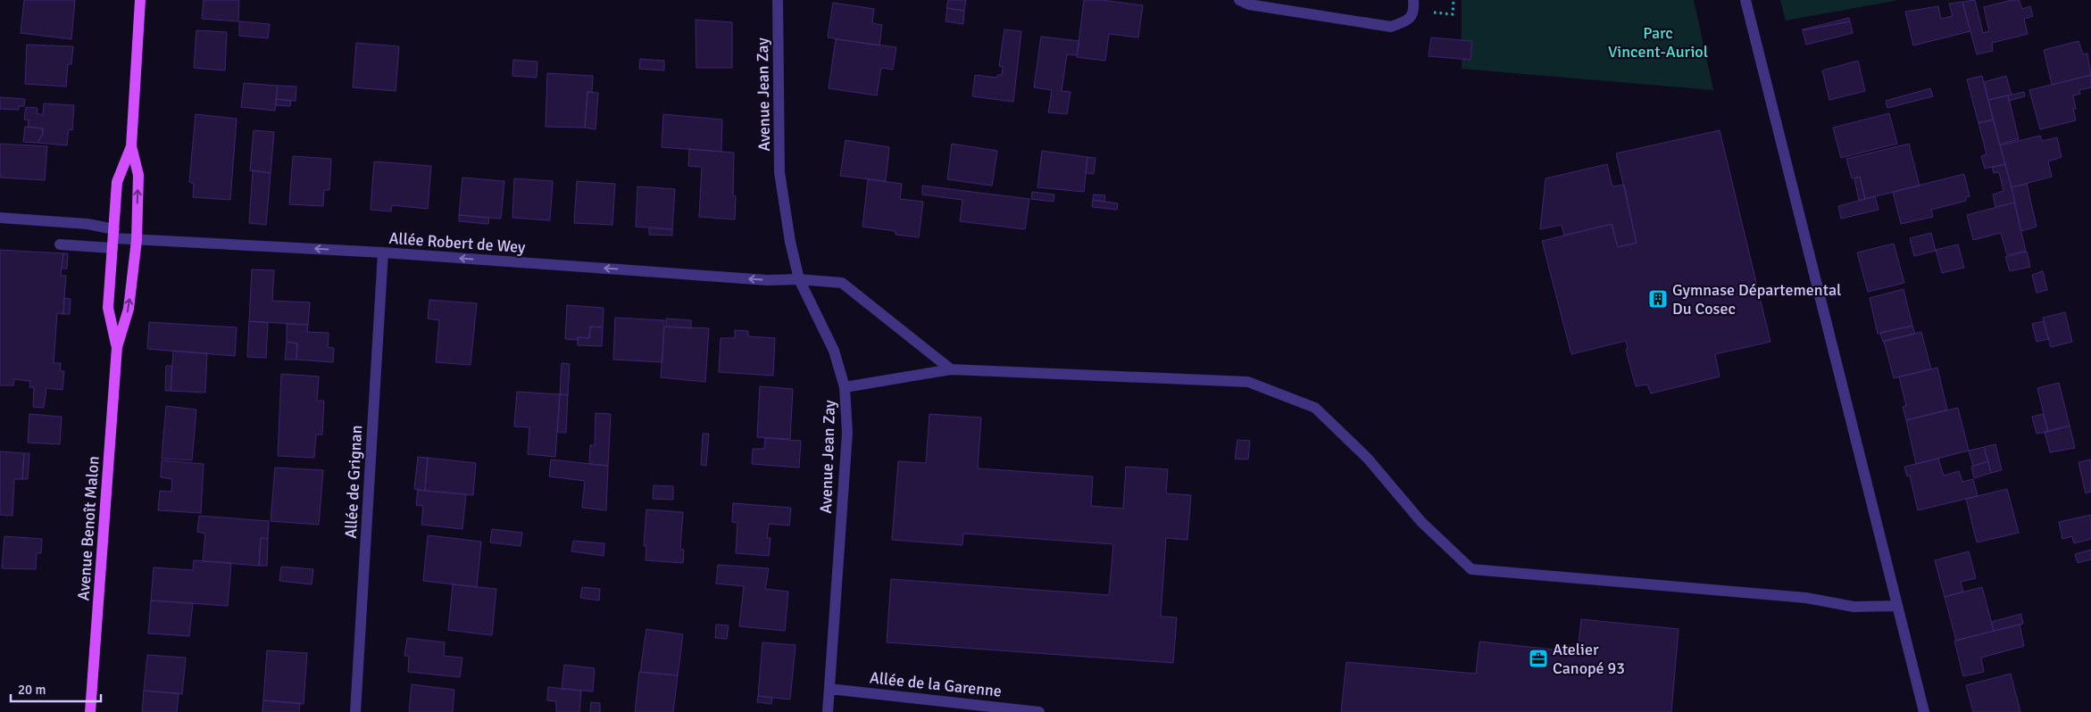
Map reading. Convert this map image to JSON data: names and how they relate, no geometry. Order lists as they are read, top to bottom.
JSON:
{
  "streets": {
    "main road": ["Avenue Benoît Malon"],
    "street": [
      "Avenue Jean Zay",
      "Allée Robert de Wey",
      "Allée de Grignan",
      "Allée de la Garenne"
    ]
  },
  "crossings": [
    ["Avenue Jean Zay", "Allée Robert de Wey"],
    ["Avenue Jean Zay", "Allée de la Garenne"],
    ["Allée Robert de Wey", "Allée de Grignan"],
    ["Allée Robert de Wey", "Avenue Benoît Malon"]
  ],
  "one_way": ["Allée Robert de Wey"],
  "parks": ["Parc Vincent-Auriol"],
  "places": {
    "building": ["Gymnase Départemental Du Cosec"],
    "office": ["Atelier Canopé 93"]
  },
  "scale_bar": "20 m"
}
